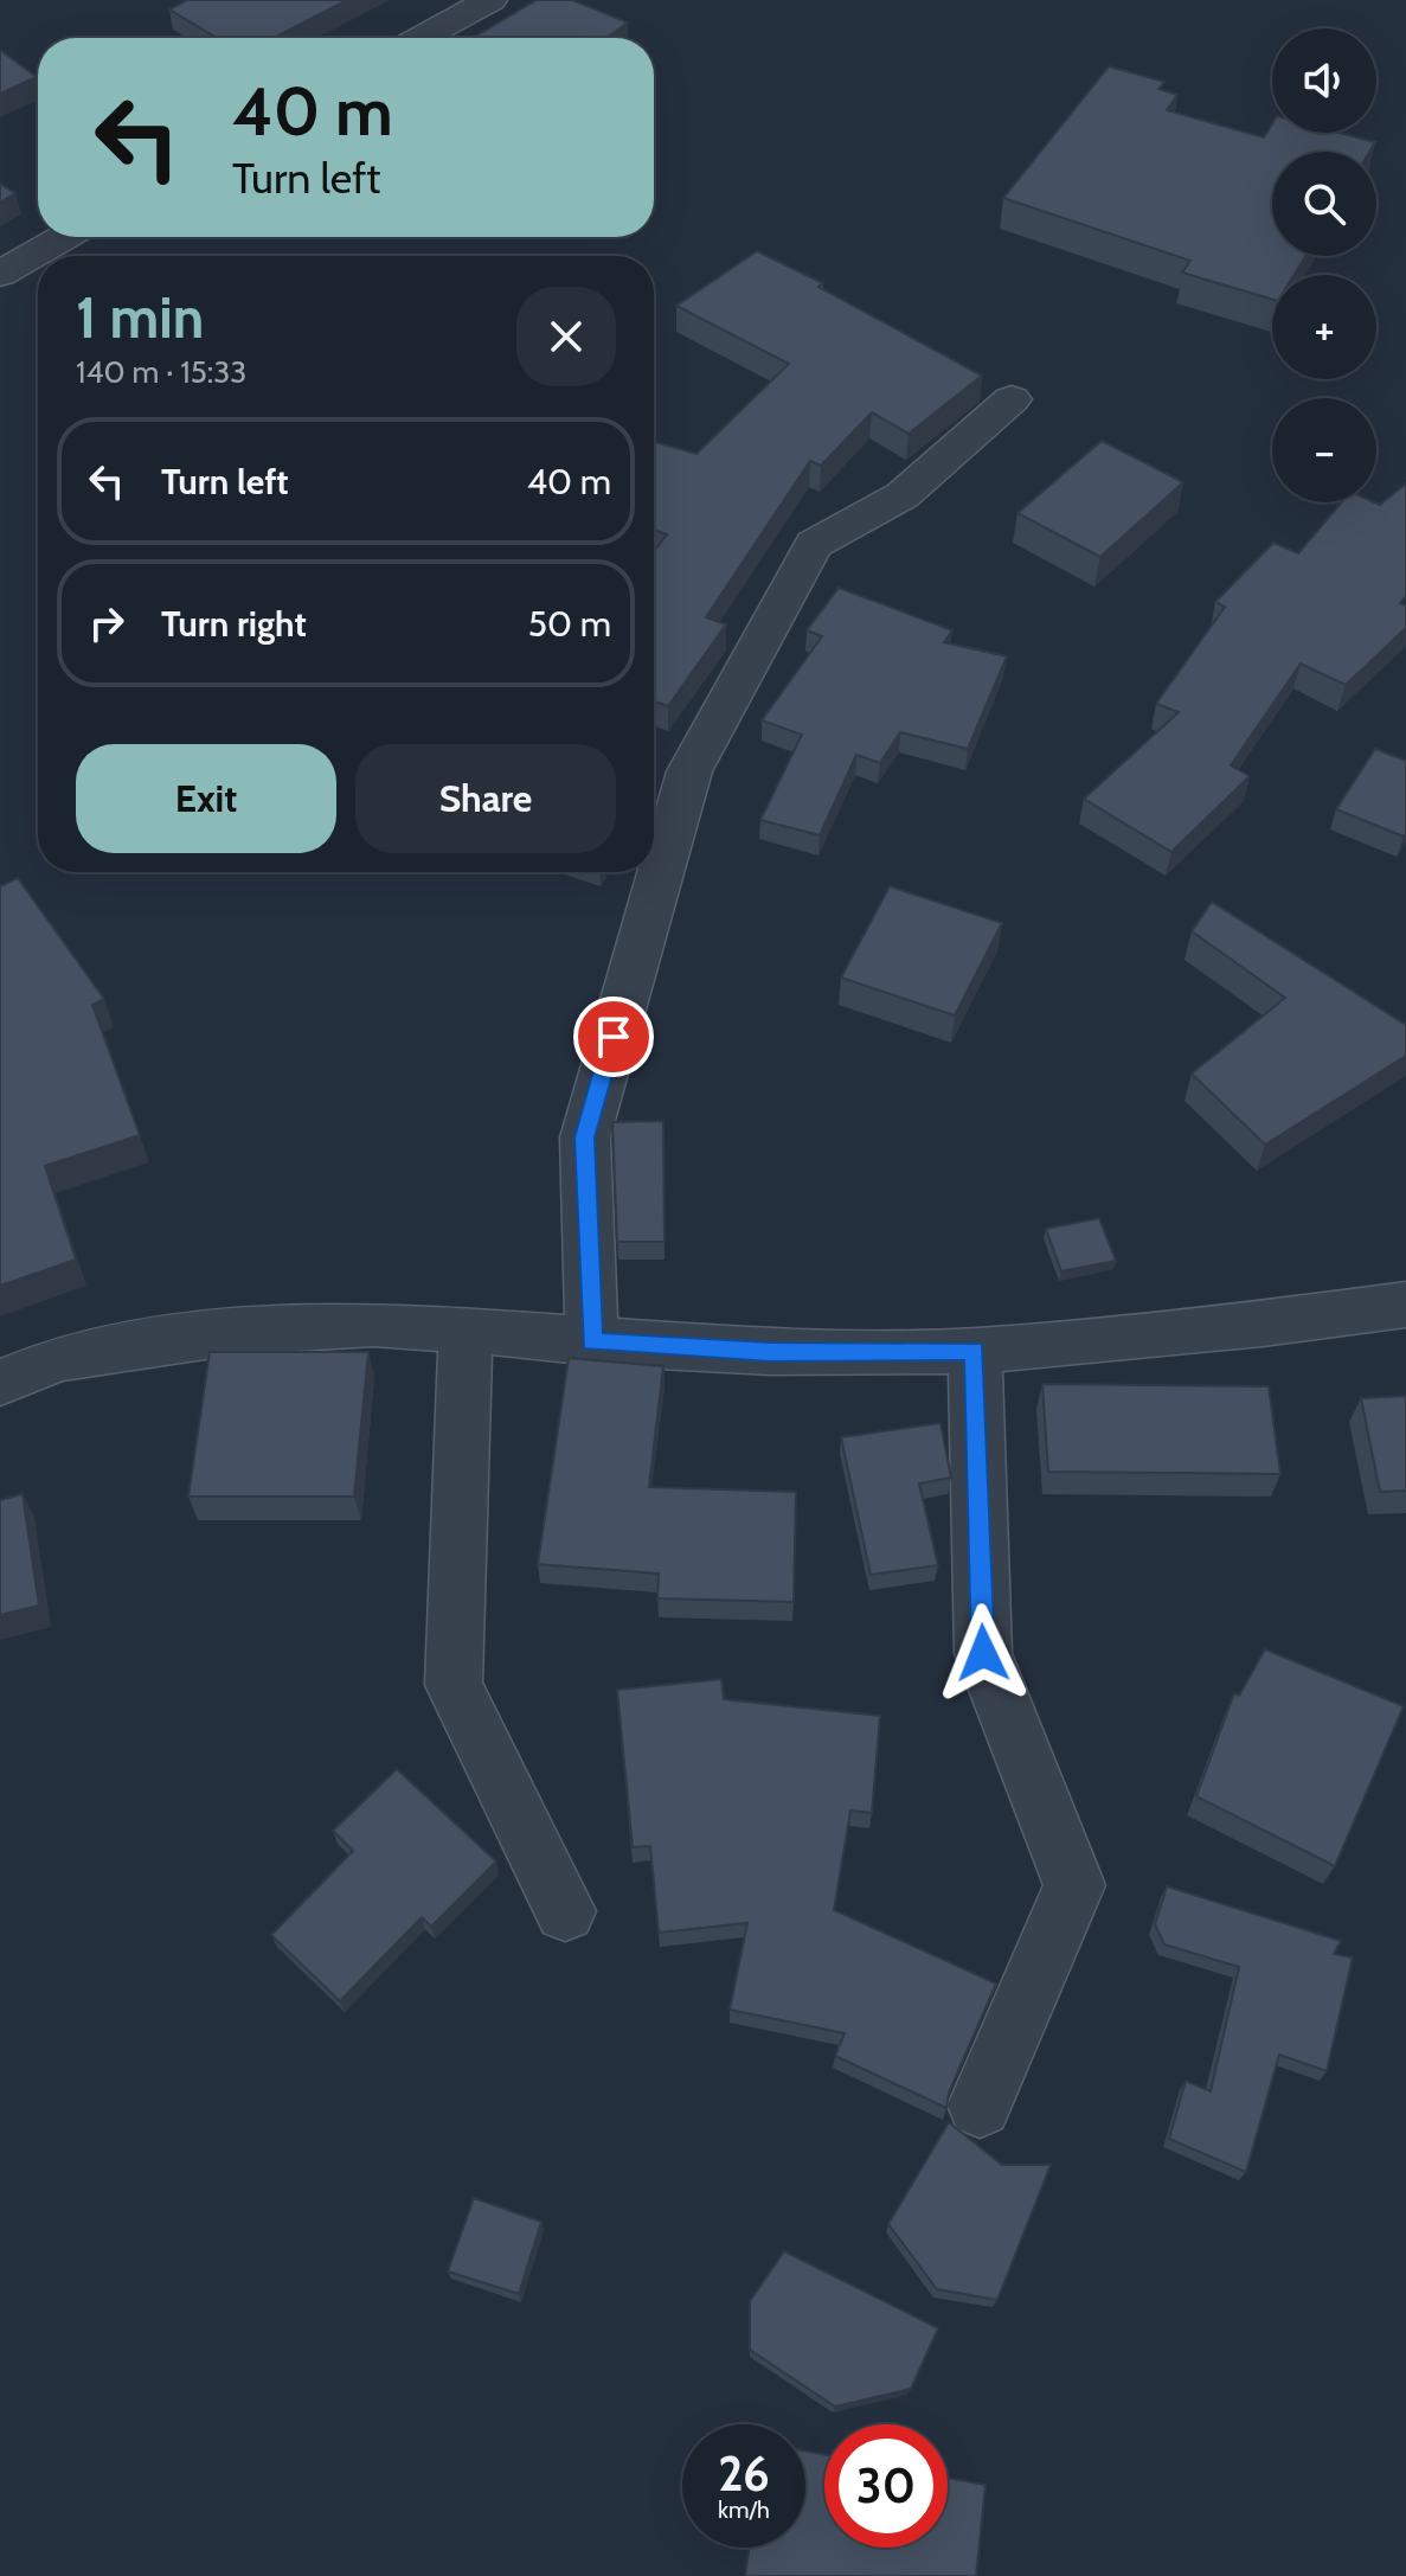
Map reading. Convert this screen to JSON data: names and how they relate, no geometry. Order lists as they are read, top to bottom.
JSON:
{
  "page": {
    "map_buttons": ["+", "−"],
    "turn": ["40 m", "Turn left"],
    "heading": ["1 min", "140 m · 15:33"],
    "list": [
      {
        "name": "Turn left",
        "value": "40 m"
      },
      {
        "name": "Turn right",
        "value": "50 m"
      }
    ],
    "buttons": ["Exit", "Share"],
    "speed": "26 km/h",
    "limit": "30"
  }
}
